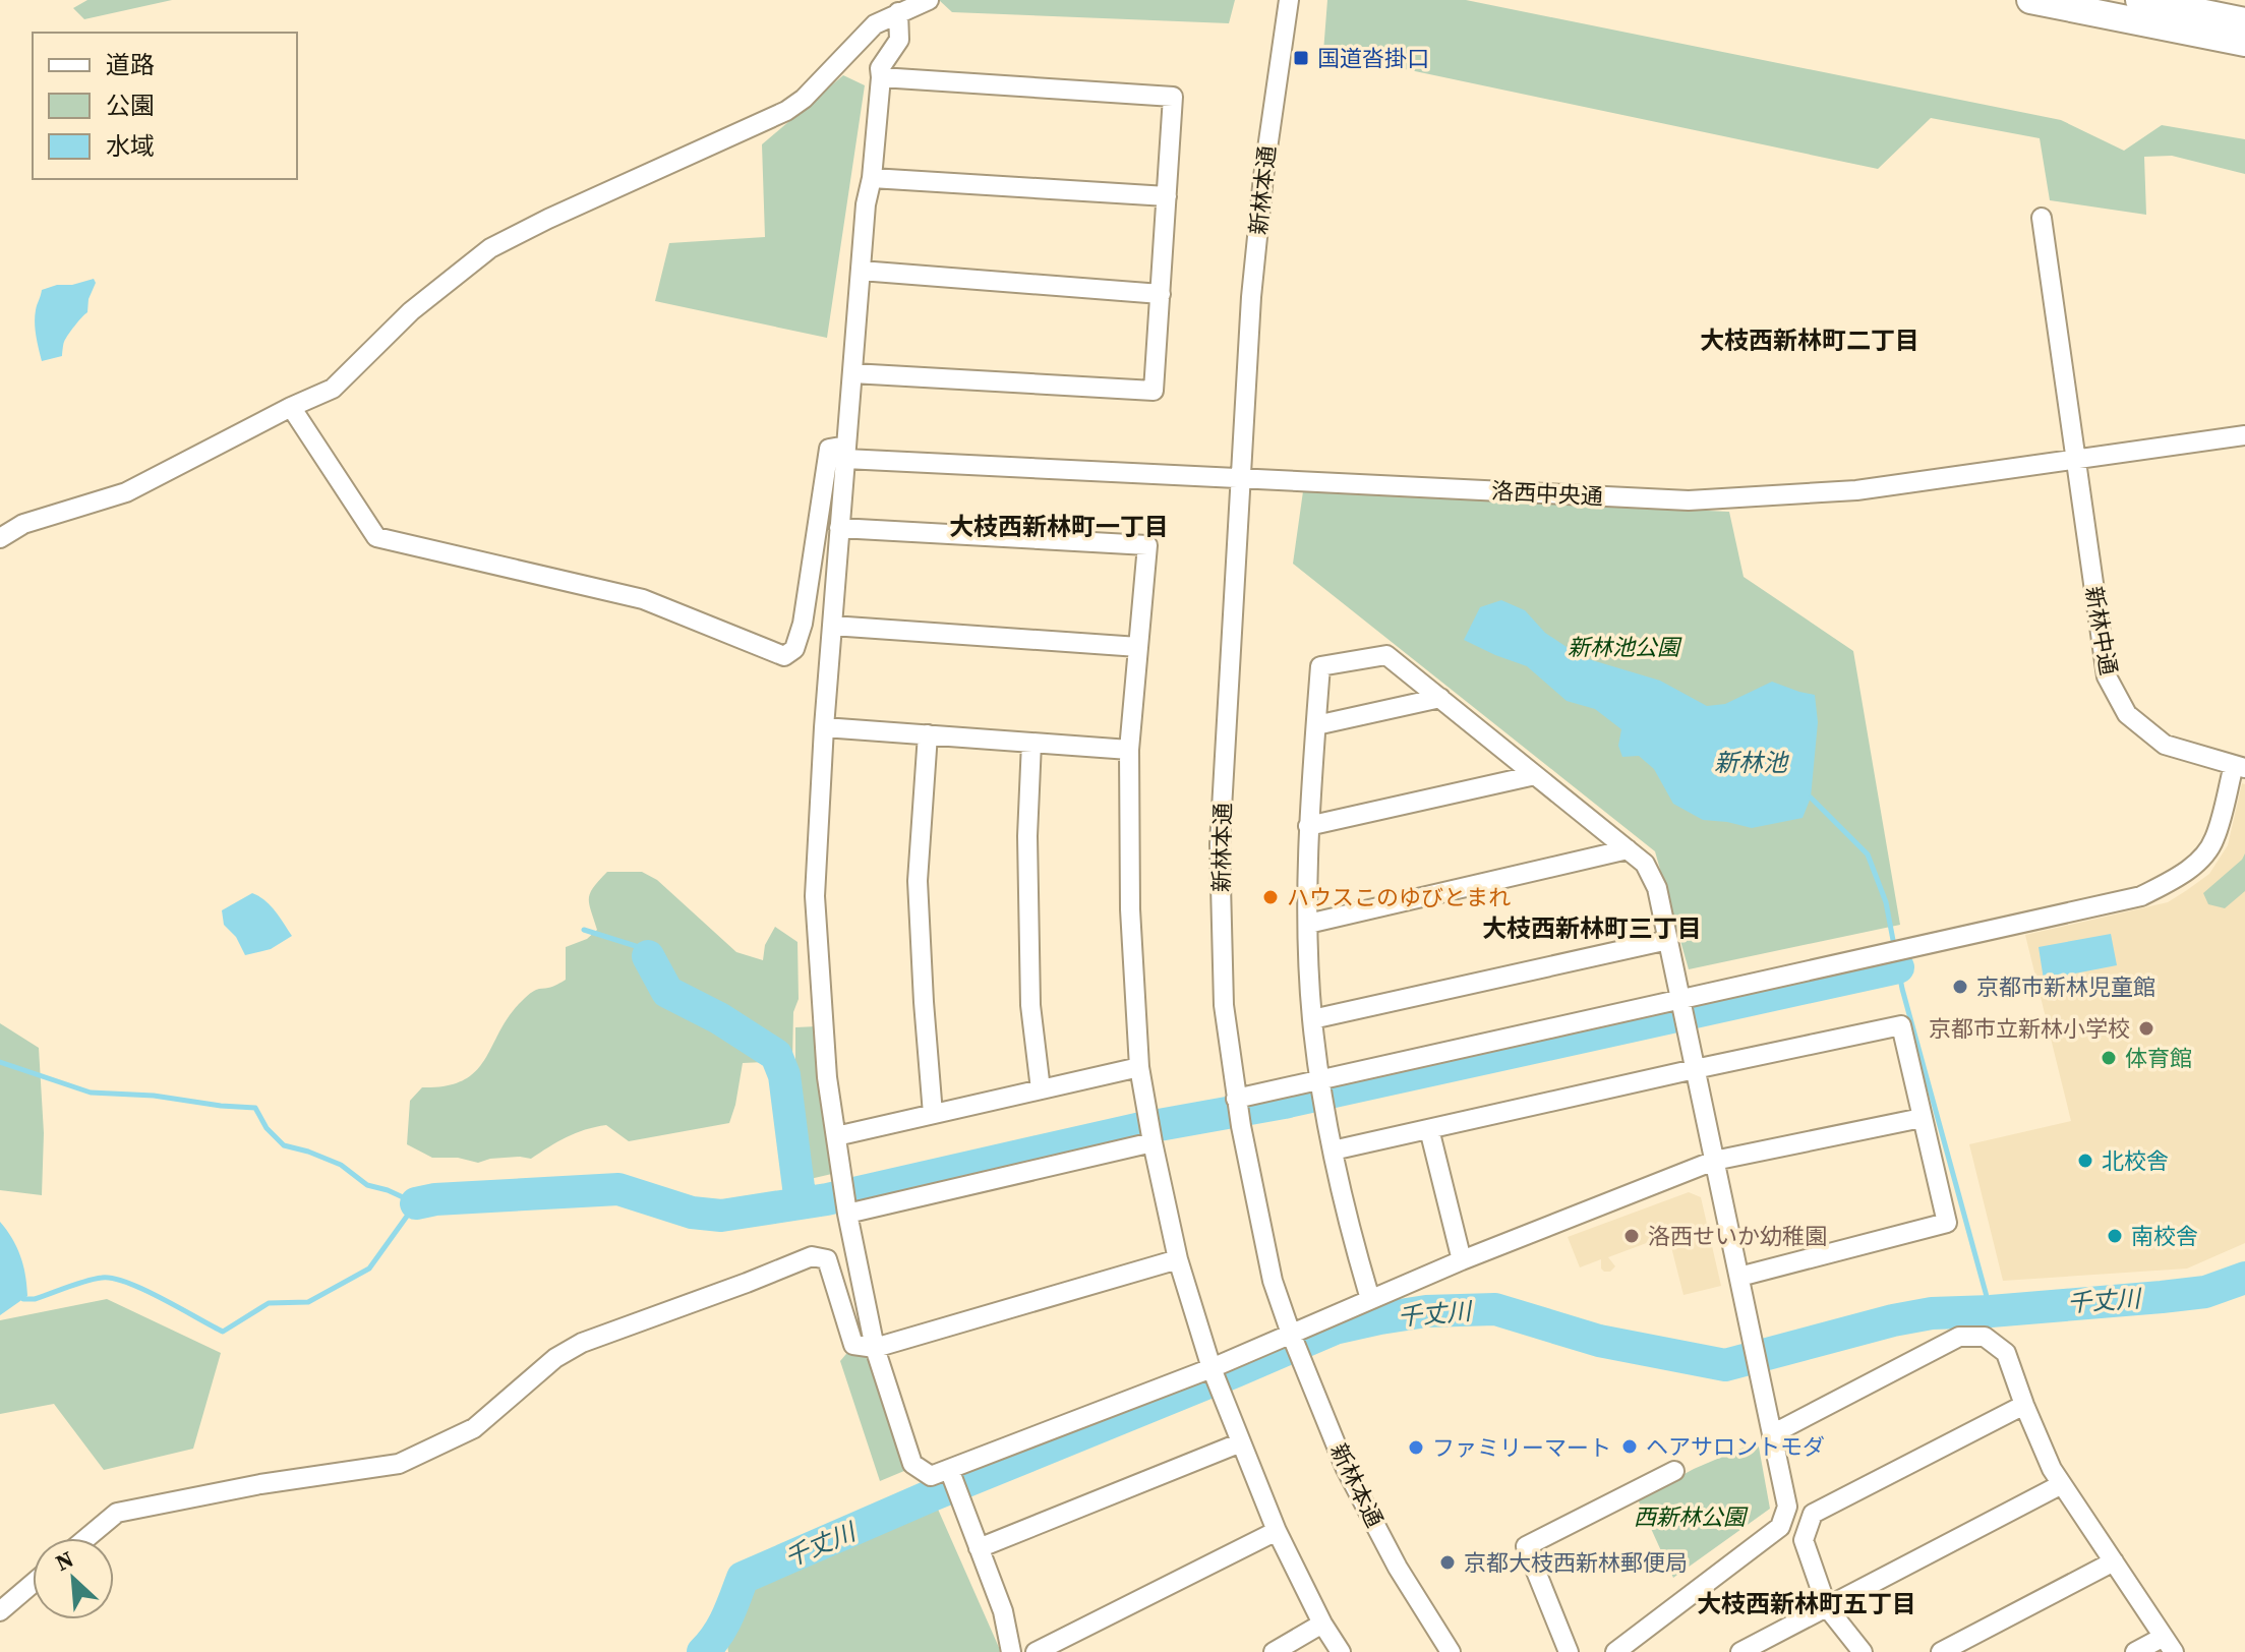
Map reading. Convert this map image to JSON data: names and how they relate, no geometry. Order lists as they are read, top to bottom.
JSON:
{
  "streets": {
    "street": ["新林本通", "洛西中央通", "新林中通"]
  },
  "crossings": [
    ["新林本通", "洛西中央通"],
    ["洛西中央通", "新林中通"]
  ],
  "districts": [
    "大枝西新林町二丁目",
    "大枝西新林町一丁目",
    "大枝西新林町三丁目",
    "大枝西新林町五丁目"
  ],
  "water": ["新林池", "千丈川"],
  "parks": ["新林池公園", "西新林公園"],
  "places": {
    "transit": ["国道沓掛口"],
    "other": [
      "ハウスこのゆびとまれ",
      "京都市新林児童館",
      "京都市立新林小学校",
      "体育館",
      "北校舎",
      "洛西せいか幼稚園",
      "南校舎",
      "ヘアサロントモダ",
      "ファミリーマート",
      "京都大枝西新林郵便局"
    ]
  },
  "legend": ["道路", "公園", "水域"],
  "north": "top left"
}
